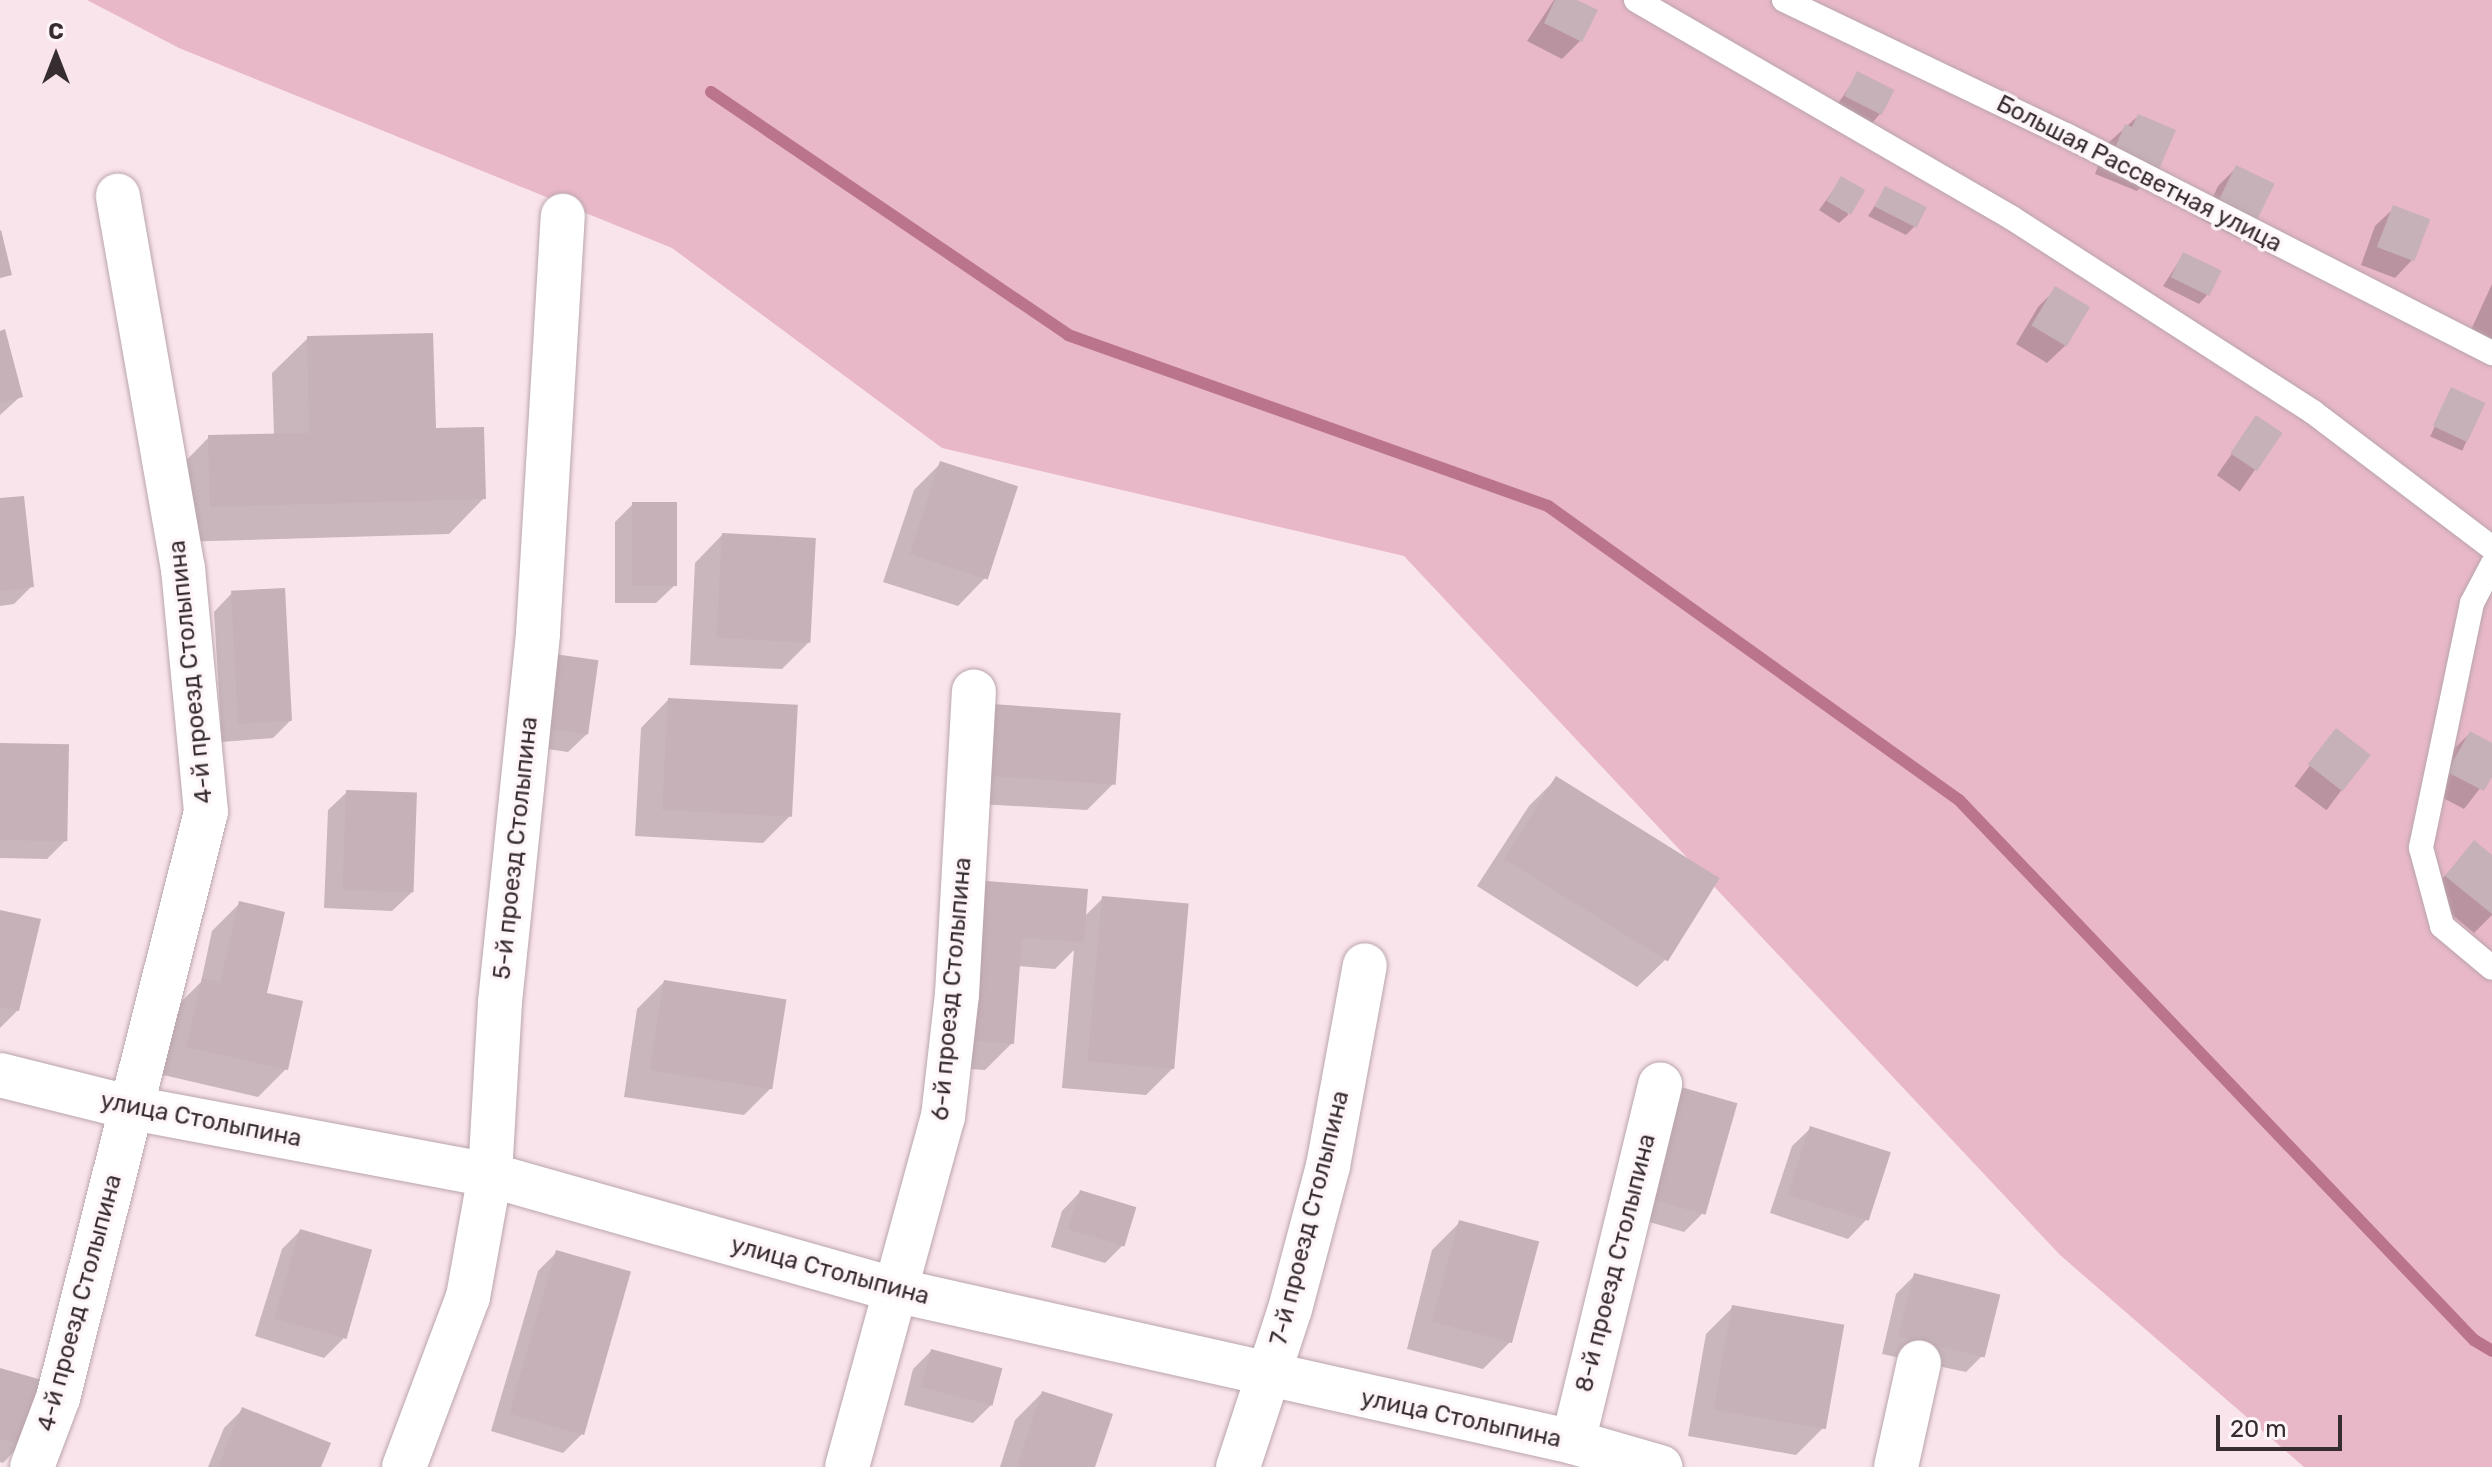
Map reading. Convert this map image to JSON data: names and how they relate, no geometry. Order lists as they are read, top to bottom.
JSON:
{
  "streets": {
    "street": [
      "4-й проезд Столыпина",
      "5-й проезд Столыпина",
      "6-й проезд Столыпина",
      "улица Столыпина",
      "7-й проезд Столыпина",
      "8-й проезд Столыпина"
    ],
    "lane": ["Большая Рассветная улица"]
  },
  "crossings": [
    ["4-й проезд Столыпина", "улица Столыпина"],
    ["5-й проезд Столыпина", "улица Столыпина"],
    ["6-й проезд Столыпина", "улица Столыпина"],
    ["улица Столыпина", "7-й проезд Столыпина"],
    ["улица Столыпина", "8-й проезд Столыпина"]
  ],
  "scale_bar": "20 m",
  "north": "top"
}
